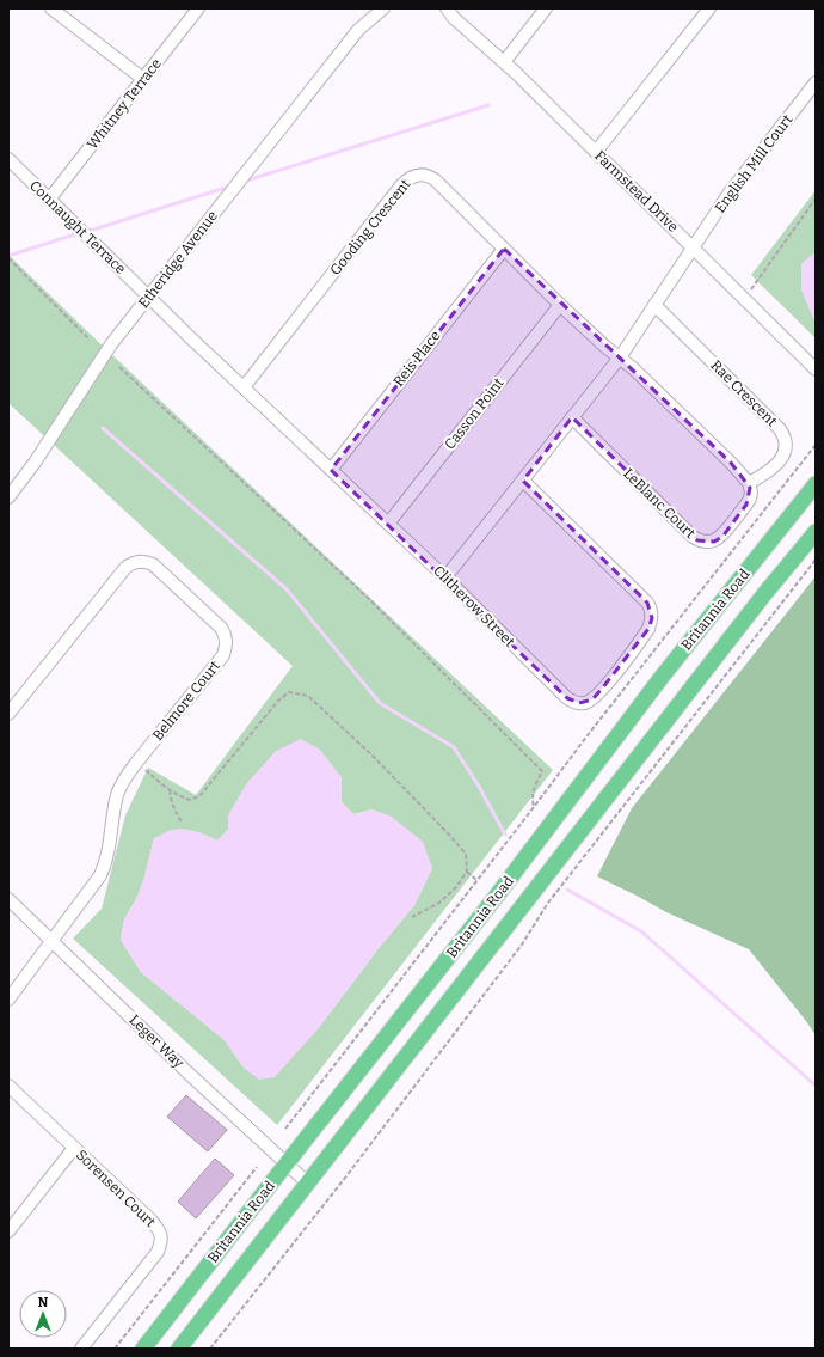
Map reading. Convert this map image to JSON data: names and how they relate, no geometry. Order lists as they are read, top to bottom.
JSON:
{
  "streets": {
    "main road": ["Britannia Road"],
    "street": [
      "Whitney Terrace",
      "English Mill Court",
      "Farmstead Drive",
      "Connaught Terrace",
      "Gooding Crescent",
      "Etheridge Avenue",
      "Reis Place",
      "Rae Crescent",
      "Casson Point",
      "LeBlanc Court",
      "Clitherow Street",
      "Belmore Court",
      "Leger Way",
      "Sorensen Court"
    ]
  },
  "crossings": [
    ["Whitney Terrace", "Connaught Terrace"],
    ["English Mill Court", "Farmstead Drive"],
    ["English Mill Court", "Gooding Crescent"],
    ["English Mill Court", "Rae Crescent"],
    ["English Mill Court", "LeBlanc Court"],
    ["English Mill Court", "Clitherow Street"],
    ["Connaught Terrace", "Etheridge Avenue"],
    ["Connaught Terrace", "Clitherow Street"],
    ["Gooding Crescent", "Reis Place"],
    ["Gooding Crescent", "Casson Point"],
    ["Gooding Crescent", "Clitherow Street"],
    ["Etheridge Avenue", "Clitherow Street"],
    ["Reis Place", "Clitherow Street"],
    ["Rae Crescent", "LeBlanc Court"],
    ["Casson Point", "Clitherow Street"],
    ["Britannia Road", "Leger Way"],
    ["Belmore Court", "Leger Way"]
  ],
  "north": "top"
}
